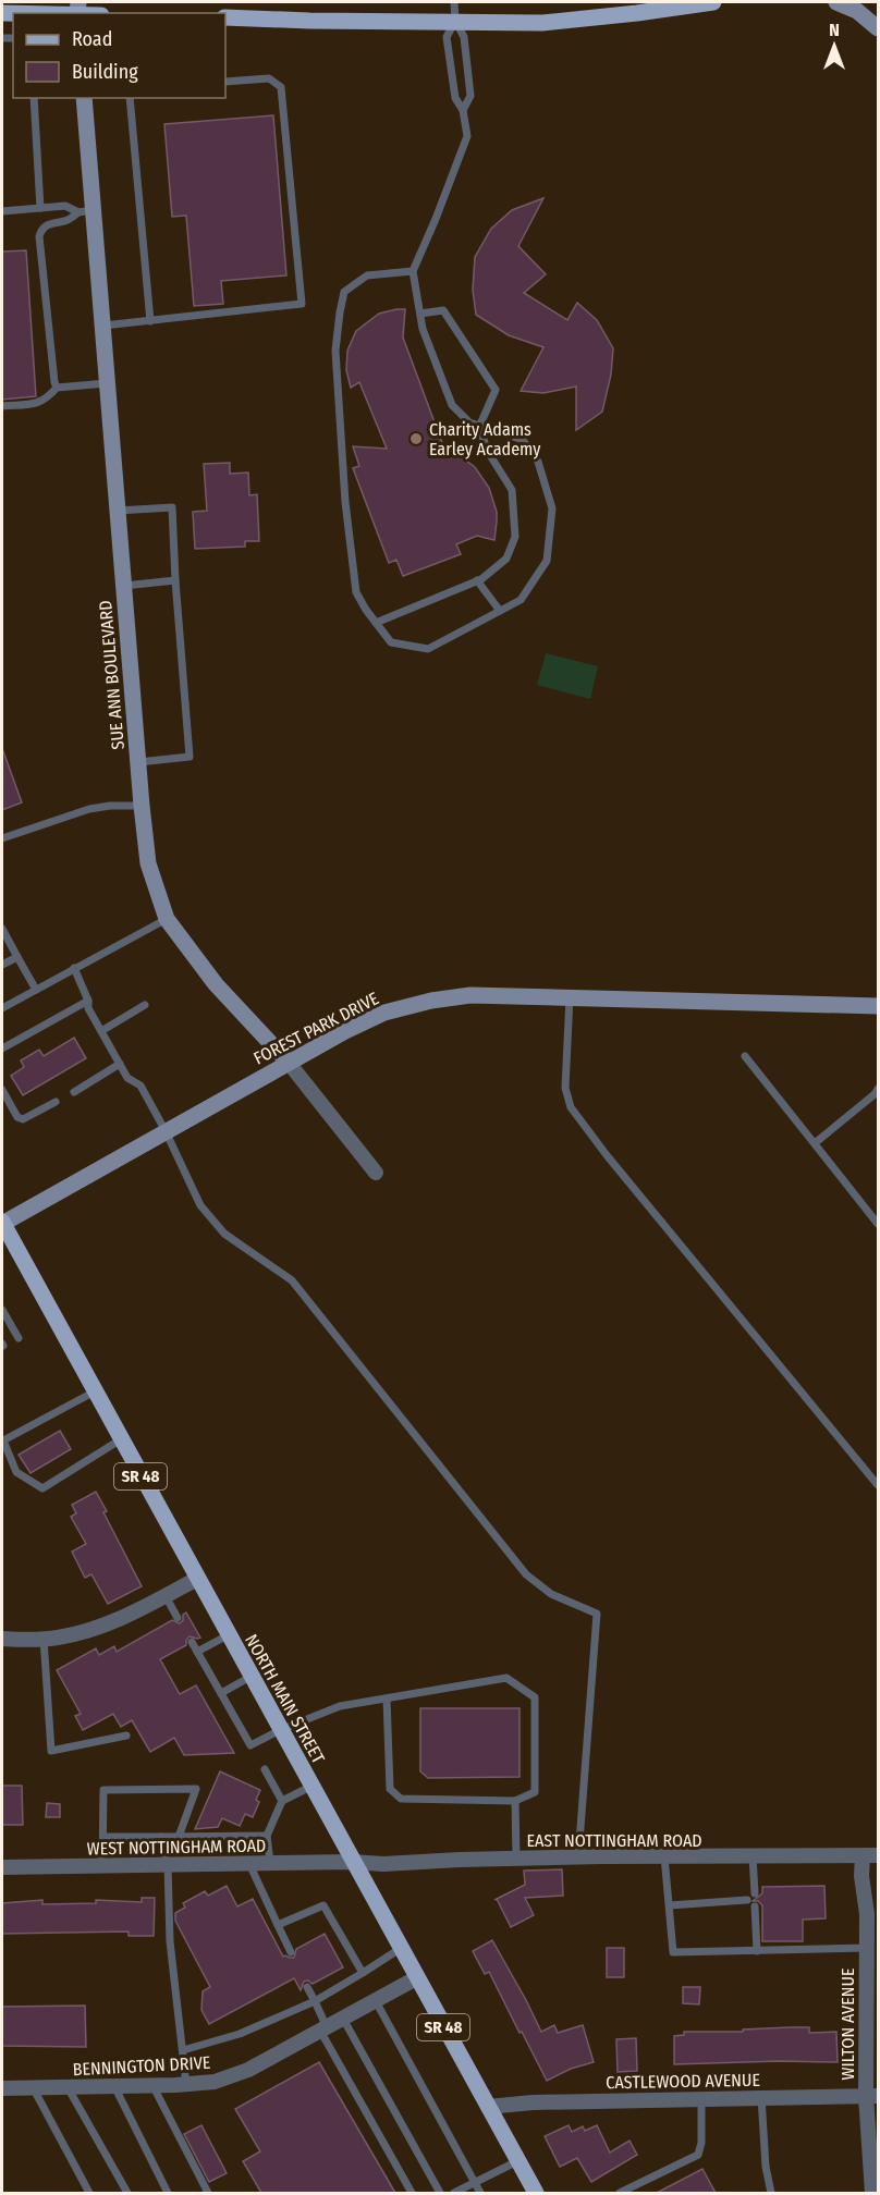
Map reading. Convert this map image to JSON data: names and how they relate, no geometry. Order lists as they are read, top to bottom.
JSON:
{
  "streets": {
    "main road": ["SR 48", "NORTH MAIN STREET"],
    "street": [
      "SUE ANN BOULEVARD",
      "FOREST PARK DRIVE",
      "EAST NOTTINGHAM ROAD",
      "WEST NOTTINGHAM ROAD",
      "WILTON AVENUE",
      "BENNINGTON DRIVE",
      "CASTLEWOOD AVENUE"
    ]
  },
  "crossings": [
    ["SUE ANN BOULEVARD", "FOREST PARK DRIVE"],
    ["FOREST PARK DRIVE", "NORTH MAIN STREET"],
    ["NORTH MAIN STREET", "EAST NOTTINGHAM ROAD"],
    ["NORTH MAIN STREET", "WEST NOTTINGHAM ROAD"],
    ["NORTH MAIN STREET", "BENNINGTON DRIVE"],
    ["NORTH MAIN STREET", "CASTLEWOOD AVENUE"],
    ["EAST NOTTINGHAM ROAD", "WEST NOTTINGHAM ROAD"],
    ["EAST NOTTINGHAM ROAD", "WILTON AVENUE"],
    ["WILTON AVENUE", "CASTLEWOOD AVENUE"]
  ],
  "places": ["Charity Adams Earley Academy"],
  "legend": ["Road", "Building"],
  "north": "top"
}
